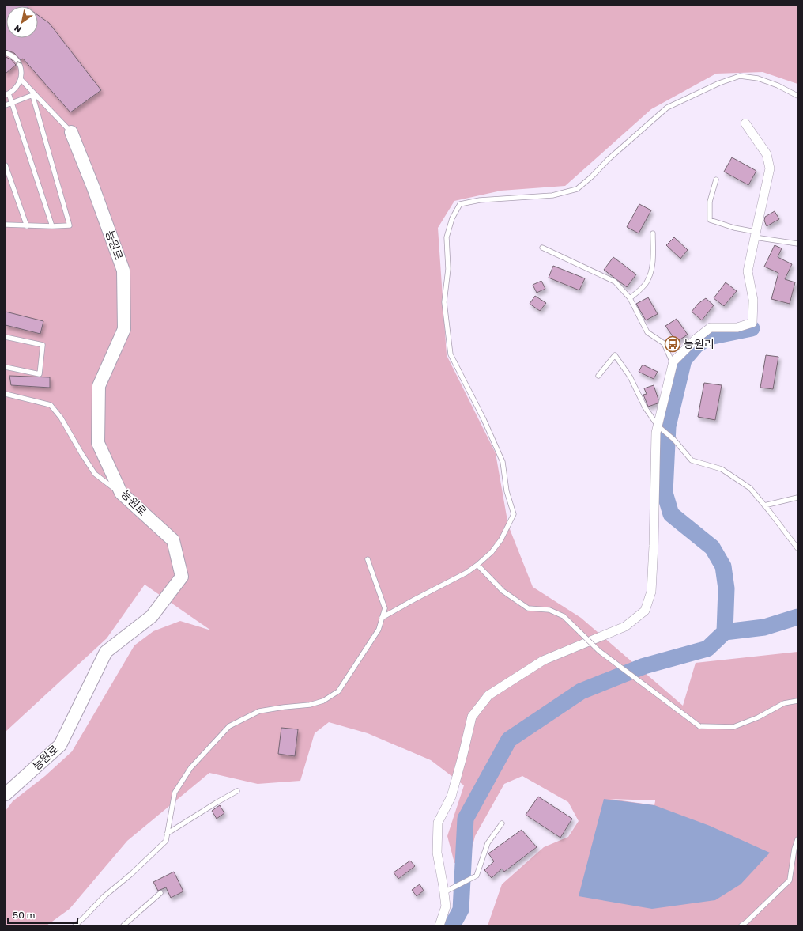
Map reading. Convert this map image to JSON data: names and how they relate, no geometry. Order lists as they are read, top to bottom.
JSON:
{
  "streets": {
    "street": ["능원로"]
  },
  "places": {
    "bus stop": ["능원리"]
  },
  "scale_bar": "50 m",
  "north": "bottom left"
}
